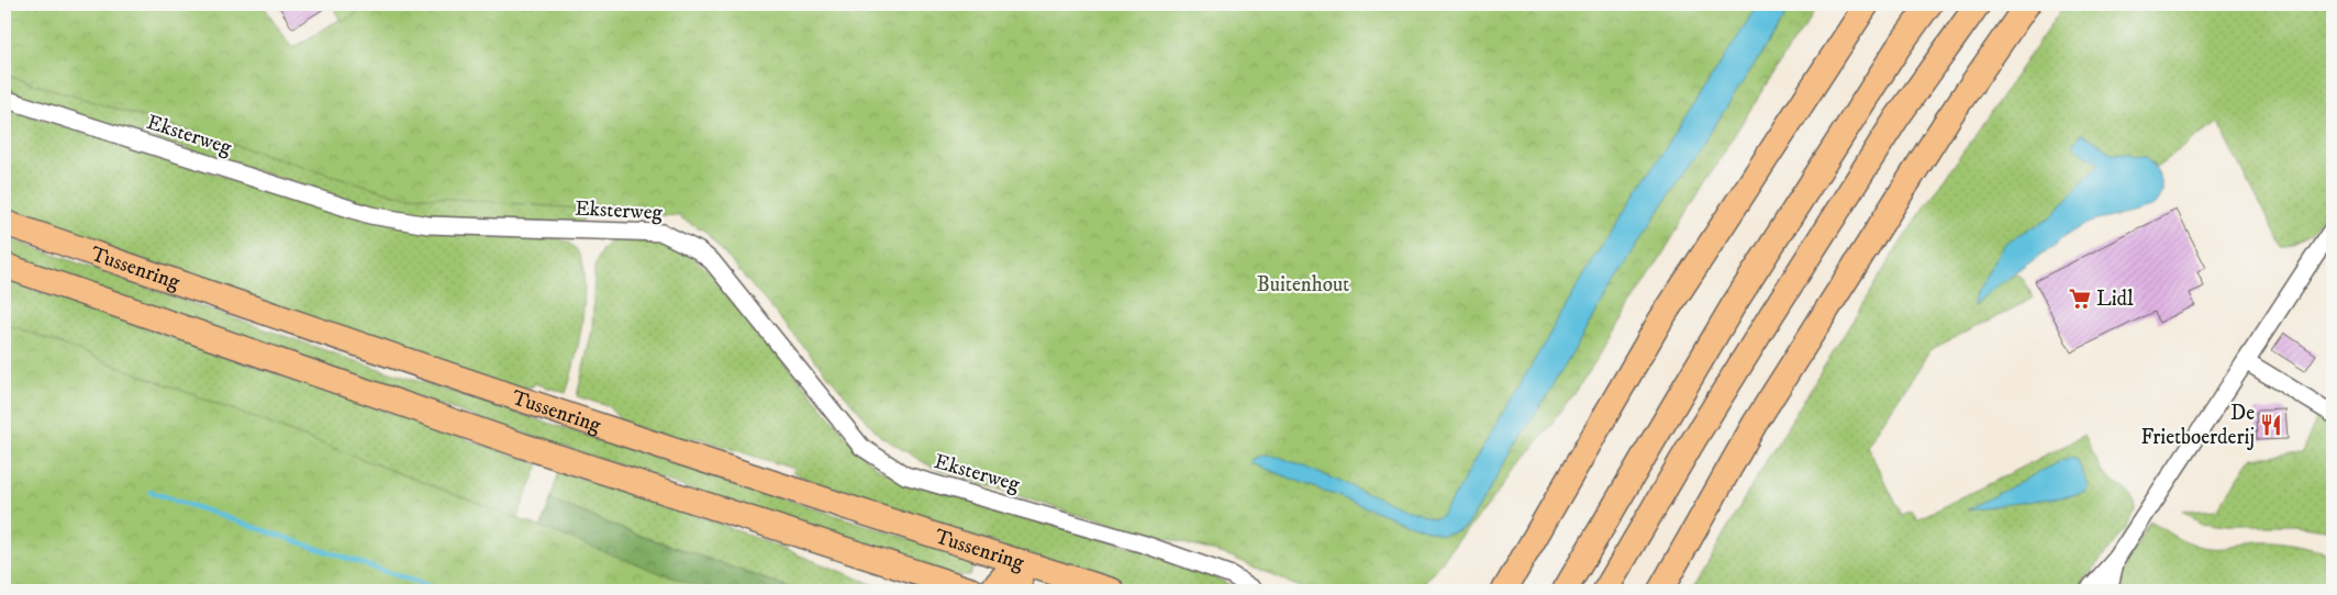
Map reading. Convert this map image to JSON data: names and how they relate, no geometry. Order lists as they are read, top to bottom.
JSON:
{
  "streets": {
    "highway": ["Tussenring"],
    "street": ["Eksterweg"]
  },
  "parks": ["Buitenhout"],
  "places": {
    "supermarket": ["Lidl"],
    "restaurant": ["De Frietboerderij"]
  }
}
